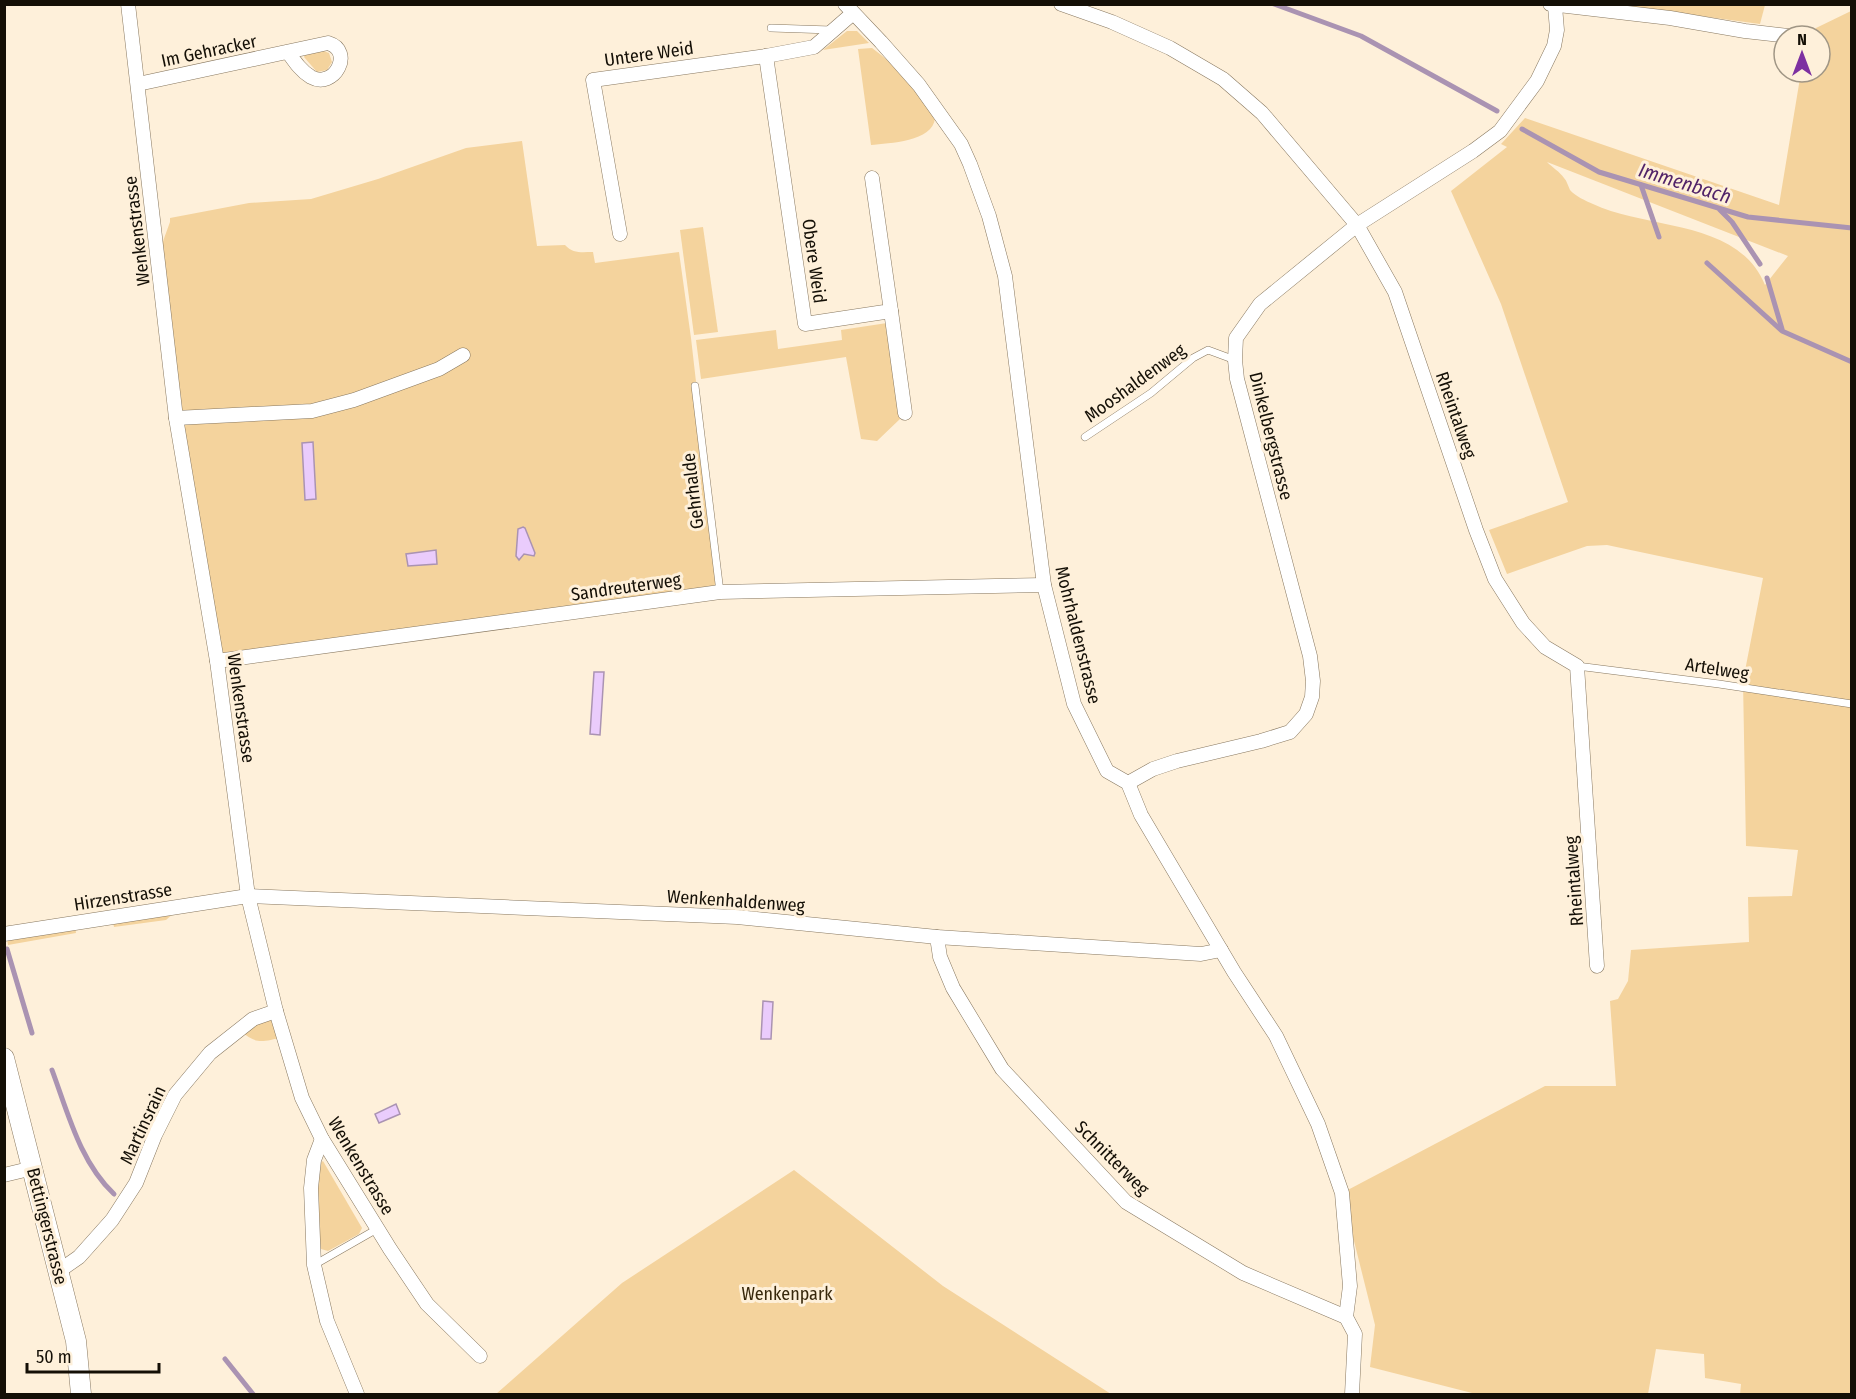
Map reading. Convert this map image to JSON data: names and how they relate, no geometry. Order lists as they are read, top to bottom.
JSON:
{
  "streets": {
    "street": [
      "Im Gehracker",
      "Untere Weid",
      "Wenkenstrasse",
      "Obere Weid",
      "Rheintalweg",
      "Dinkelbergstrasse",
      "Sandreuterweg",
      "Mohrhaldenstrasse",
      "Hirzenstrasse",
      "Wenkenhaldenweg",
      "Martinsrain",
      "Schnitterweg",
      "Bettingerstrasse"
    ],
    "lane": ["Mooshaldenweg", "Gehrhalde", "Artelweg"]
  },
  "crossings": [
    ["Im Gehracker", "Wenkenstrasse"],
    ["Untere Weid", "Obere Weid"],
    ["Untere Weid", "Mohrhaldenstrasse"],
    ["Wenkenstrasse", "Sandreuterweg"],
    ["Wenkenstrasse", "Hirzenstrasse"],
    ["Wenkenstrasse", "Wenkenhaldenweg"],
    ["Wenkenstrasse", "Martinsrain"],
    ["Mooshaldenweg", "Dinkelbergstrasse"],
    ["Rheintalweg", "Dinkelbergstrasse"],
    ["Rheintalweg", "Artelweg"],
    ["Dinkelbergstrasse", "Mohrhaldenstrasse"],
    ["Gehrhalde", "Sandreuterweg"],
    ["Sandreuterweg", "Mohrhaldenstrasse"],
    ["Hirzenstrasse", "Wenkenhaldenweg"],
    ["Wenkenhaldenweg", "Schnitterweg"],
    ["Martinsrain", "Bettingerstrasse"]
  ],
  "water": ["Immenbach"],
  "parks": ["Wenkenpark"],
  "scale_bar": "50 m",
  "north": "top"
}
